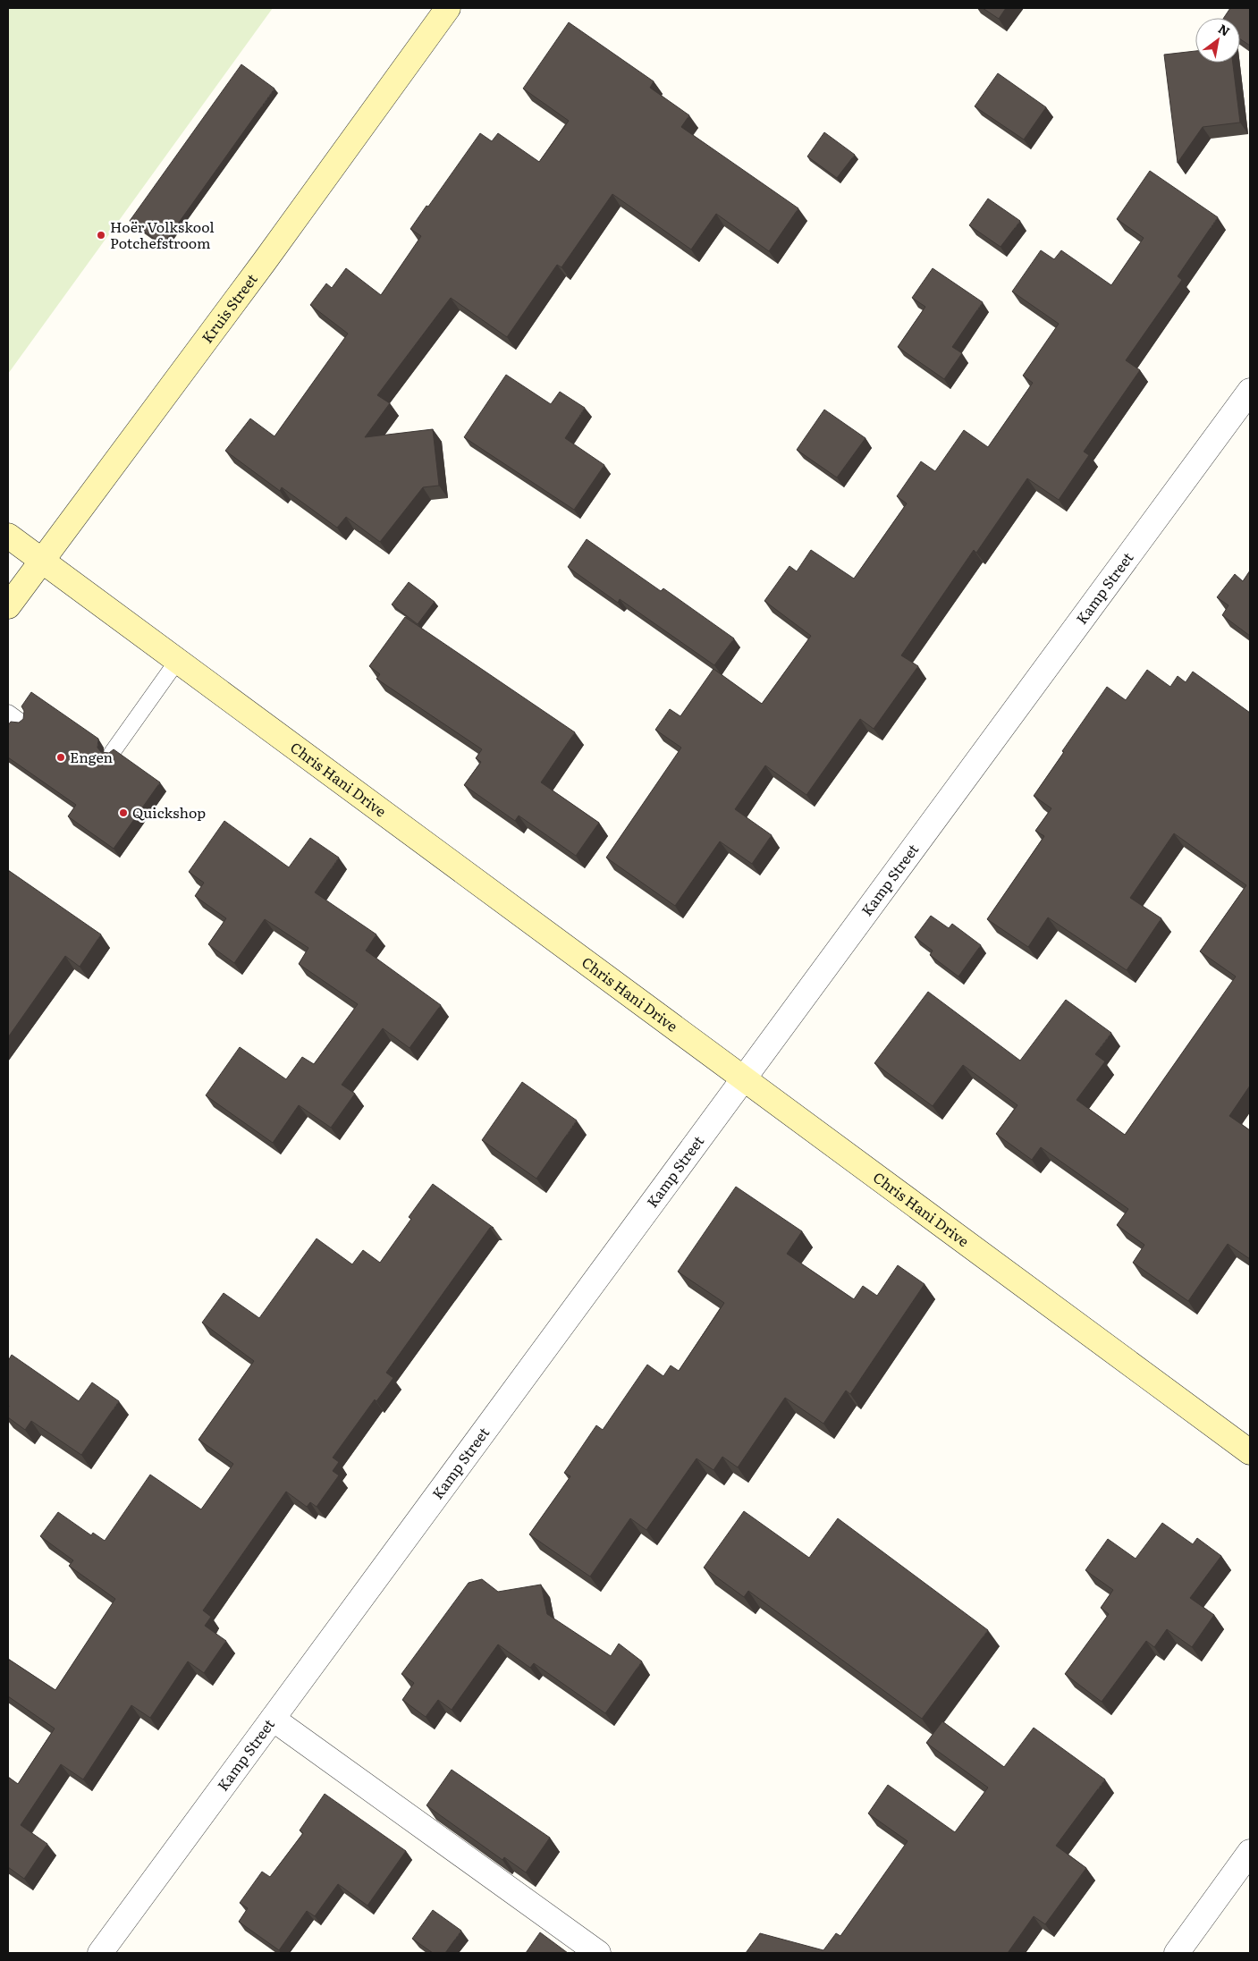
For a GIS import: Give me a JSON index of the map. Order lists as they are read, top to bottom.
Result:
{
  "streets": {
    "street": ["Kruis Street", "Kamp Street", "Chris Hani Drive"]
  },
  "crossings": [
    ["Kruis Street", "Chris Hani Drive"],
    ["Kamp Street", "Chris Hani Drive"]
  ],
  "places": ["Hoër Volkskool Potchefstroom", "Engen", "Quickshop"],
  "north": "top right"
}
